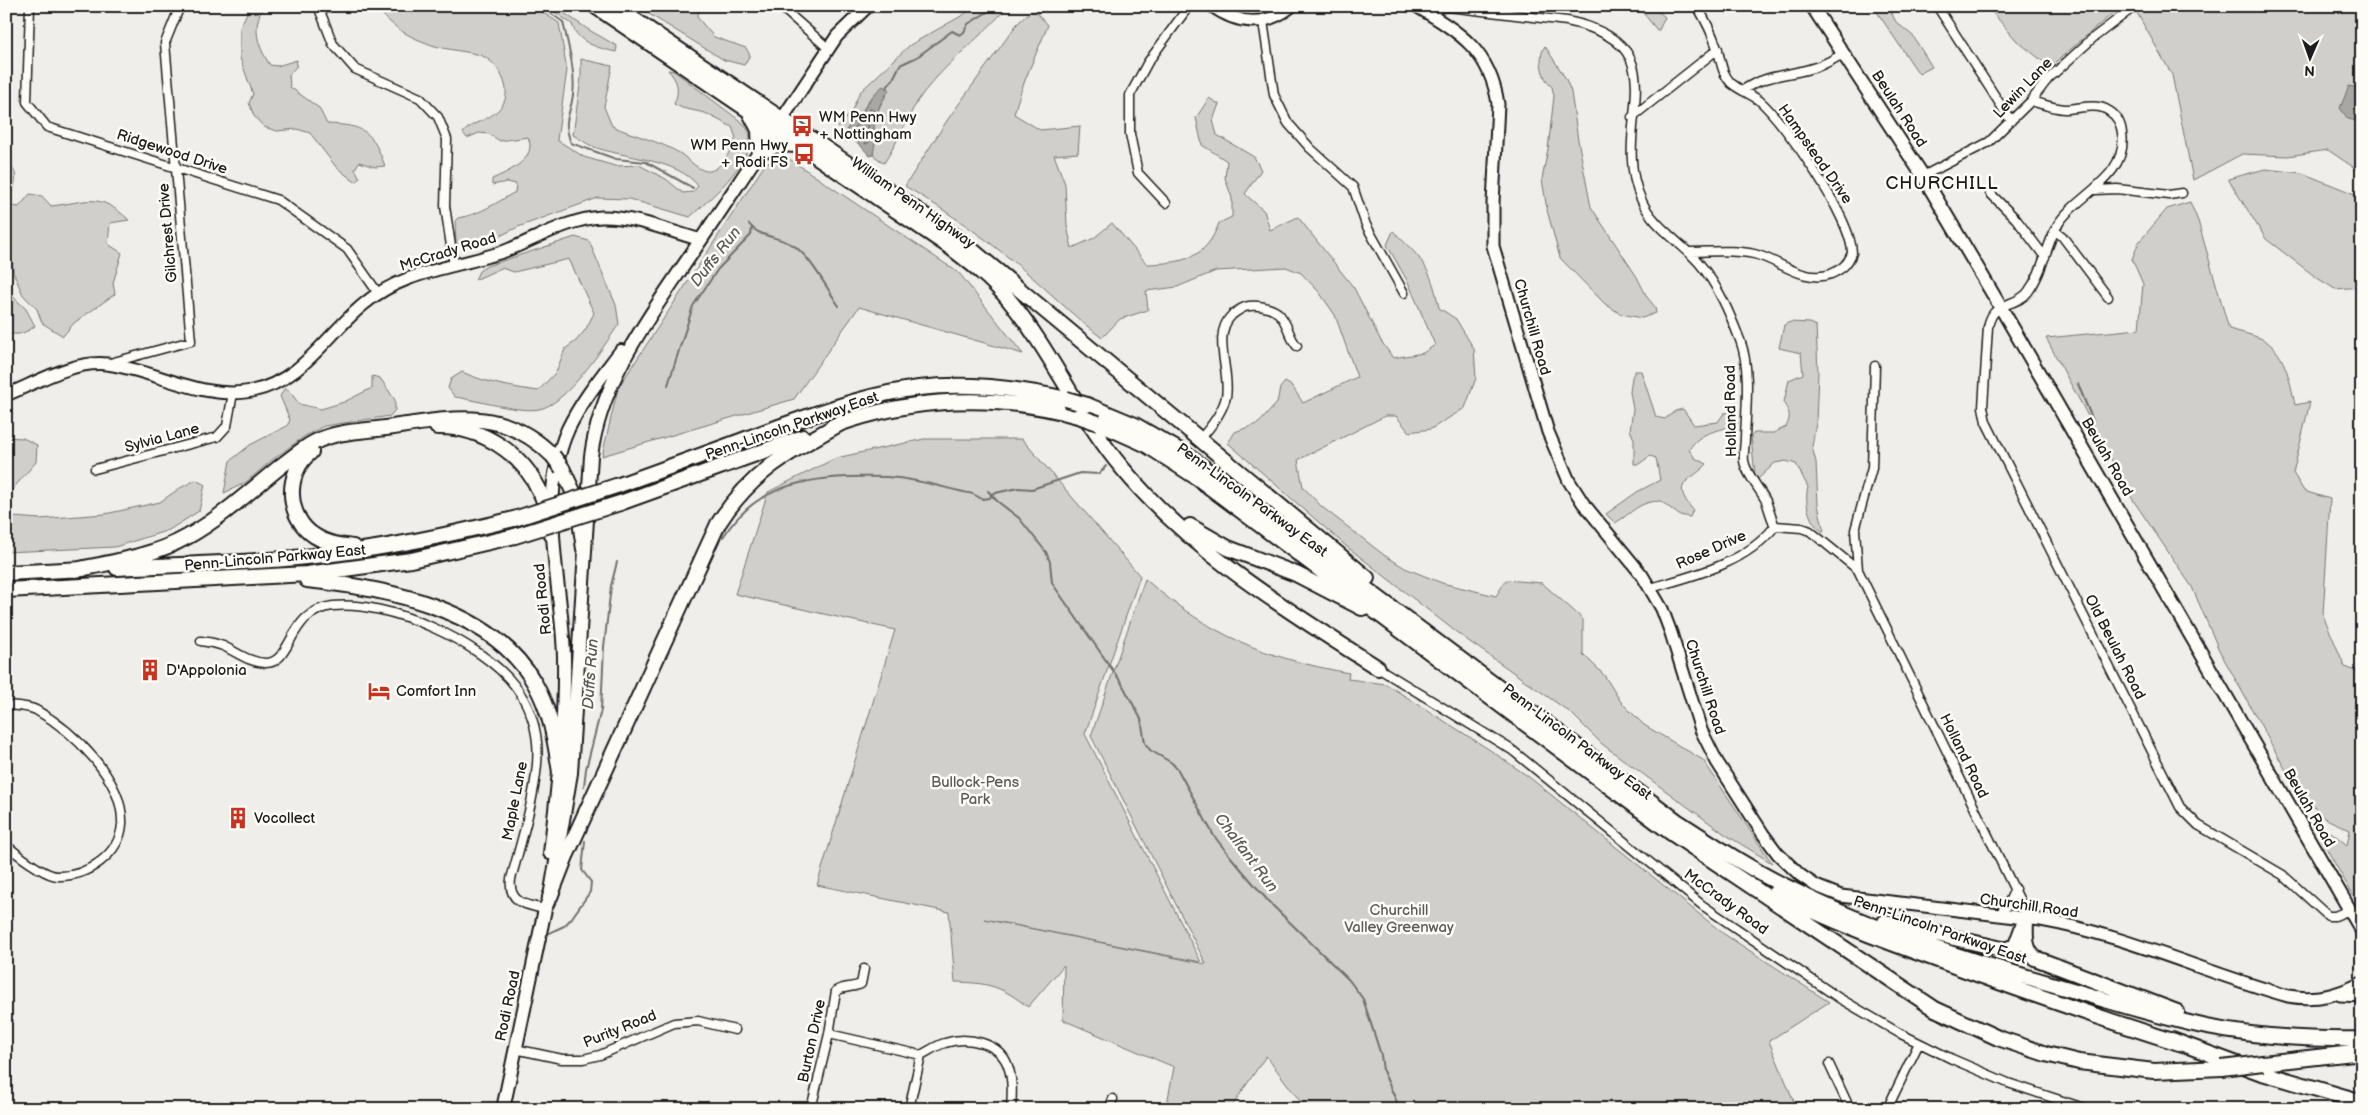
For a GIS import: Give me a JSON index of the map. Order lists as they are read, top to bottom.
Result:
{
  "streets": {
    "highway": ["William Penn Highway", "Penn-Lincoln Parkway East"],
    "main road": ["Beulah Road", "Rodi Road"],
    "street": [
      "Lewin Lane",
      "Ridgewood Drive",
      "Hampstead Drive",
      "Gilchrest Drive",
      "McCrady Road",
      "Churchill Road",
      "Holland Road",
      "Sylvia Lane",
      "Rose Drive",
      "Old Beulah Road",
      "Maple Lane",
      "Purity Road",
      "Burton Drive"
    ]
  },
  "crossings": [
    ["Lewin Lane", "Beulah Road"],
    ["Beulah Road", "Old Beulah Road"],
    ["Ridgewood Drive", "Gilchrest Drive"],
    ["Ridgewood Drive", "McCrady Road"],
    ["Hampstead Drive", "Holland Road"],
    ["William Penn Highway", "Penn-Lincoln Parkway East"],
    ["William Penn Highway", "Rodi Road"],
    ["Gilchrest Drive", "McCrady Road"],
    ["McCrady Road", "Sylvia Lane"],
    ["McCrady Road", "Rodi Road"],
    ["Churchill Road", "Holland Road"],
    ["Churchill Road", "Rose Drive"],
    ["Holland Road", "Rose Drive"],
    ["Rodi Road", "Maple Lane"],
    ["Rodi Road", "Purity Road"]
  ],
  "districts": ["CHURCHILL"],
  "water": ["Duffs Run", "Chalfant Run"],
  "parks": ["Bullock-Pens Park", "Churchill Valley Greenway"],
  "places": {
    "bus stop": ["WM Penn Hwy + Nottingham", "WM Penn Hwy + Rodi FS"],
    "building": ["D'Appolonia", "Vocollect"],
    "hotel": ["Comfort Inn"]
  },
  "north": "bottom"
}
